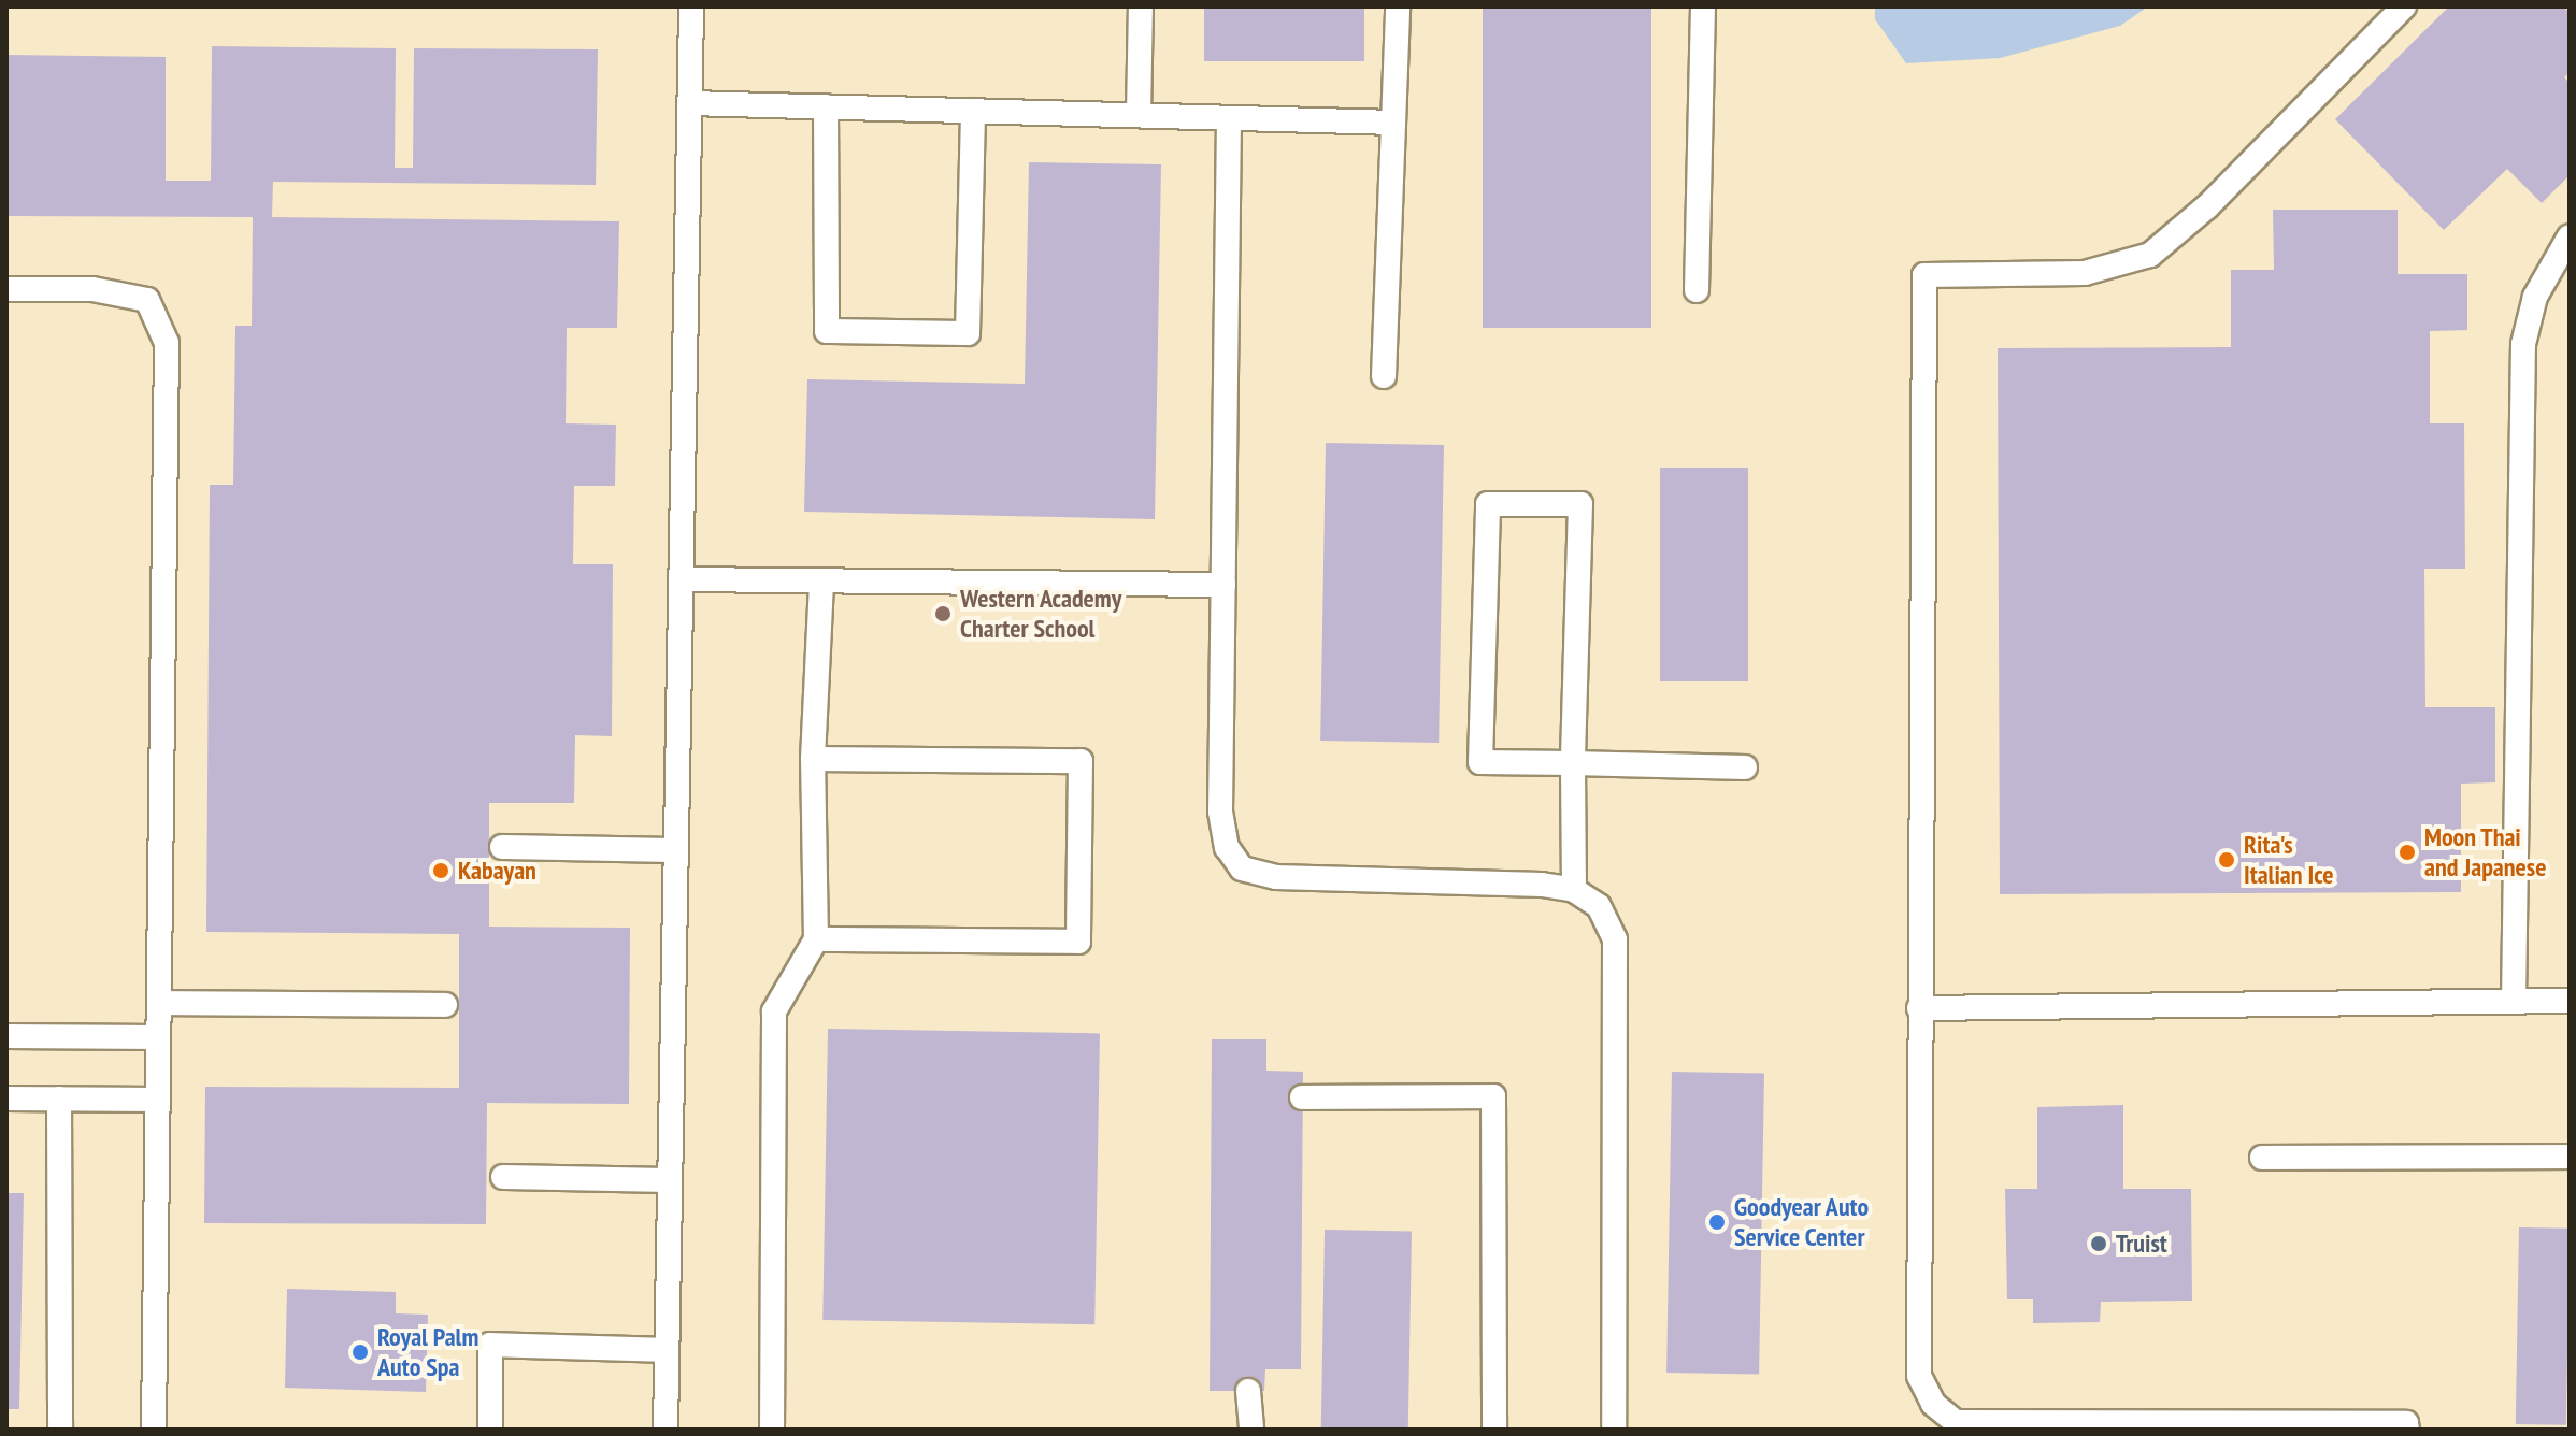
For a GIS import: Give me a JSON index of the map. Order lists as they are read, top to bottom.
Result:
{
  "places": [
    "Western Academy Charter School",
    "Moon Thai and Japanese",
    "Rita's Italian Ice",
    "Kabayan",
    "Goodyear Auto Service Center",
    "Truist",
    "Royal Palm Auto Spa"
  ]
}
